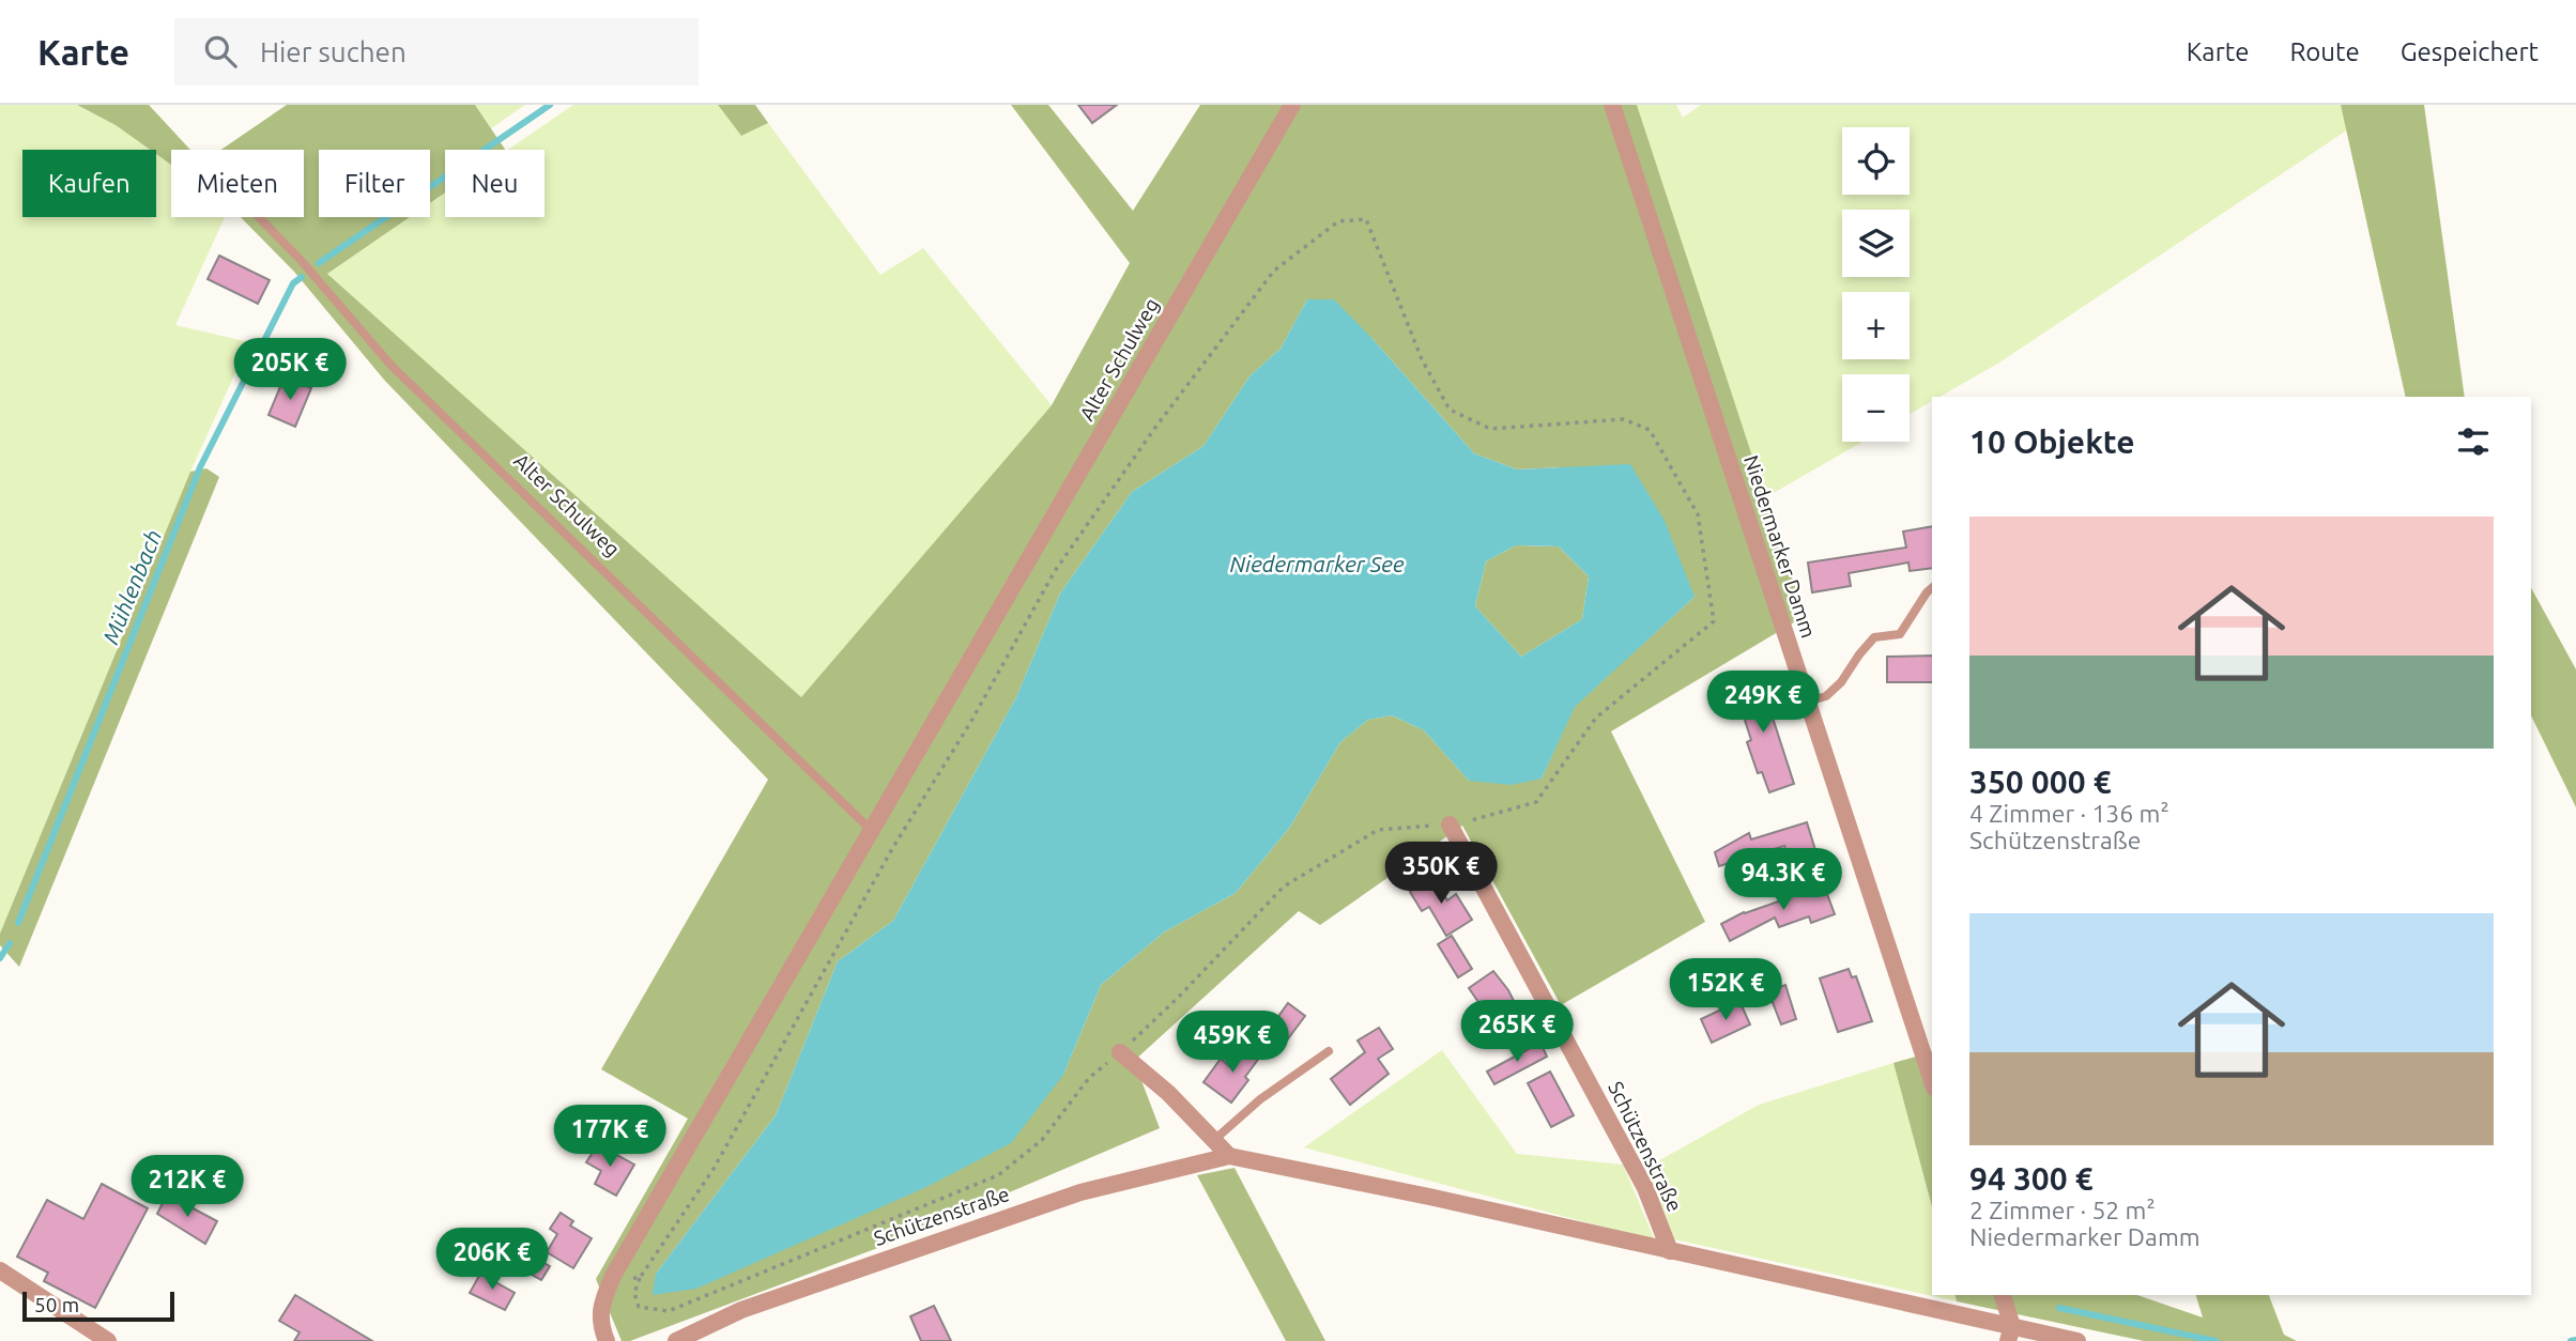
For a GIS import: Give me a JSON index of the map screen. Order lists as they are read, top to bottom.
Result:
{
  "streets": {
    "street": ["Alter Schulweg", "Niedermarker Damm", "Schützenstraße"]
  },
  "water": ["Niedermarker See", "Mühlenbach"],
  "scale_bar": "50 m",
  "page": {
    "header": "Karte",
    "search": "Hier suchen",
    "nav": ["Karte", "Route", "Gespeichert"],
    "map_buttons": ["+", "−"],
    "chip": [
      "Kaufen",
      "Mieten",
      "Filter",
      "Neu"
    ],
    "price": [
      "205K €",
      "249K €",
      "350K €",
      "94.3K €",
      "152K €",
      "265K €",
      "459K €",
      "177K €",
      "212K €",
      "206K €"
    ],
    "heading": "10 Objekte",
    "list": [
      {
        "name": "350 000 €",
        "note": "4 Zimmer · 136 m² · Schützenstraße"
      },
      {
        "name": "94 300 €",
        "note": "2 Zimmer · 52 m² · Niedermarker Damm"
      }
    ],
    "scale": "50 m"
  }
}
